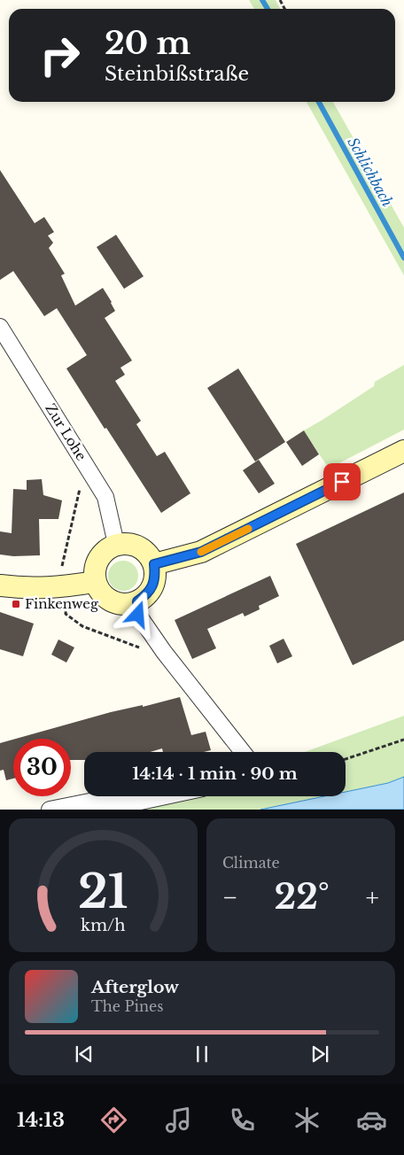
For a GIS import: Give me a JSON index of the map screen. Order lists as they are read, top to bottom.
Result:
{
  "streets": {
    "street": ["Zur Lohe"]
  },
  "water": ["Schlichbach"],
  "places": {
    "transit": ["Finkenweg"]
  },
  "page": {
    "turn": ["20 m", "Steinbißstraße"],
    "limit": "30",
    "trip": "14:14 · 1 min · 90 m",
    "tile": "Climate",
    "heat": ["−", "22°", "+"],
    "song": ["Afterglow", "The Pines"],
    "tabs": "14:13",
    "gauge": ["21", "km/h"]
  }
}
